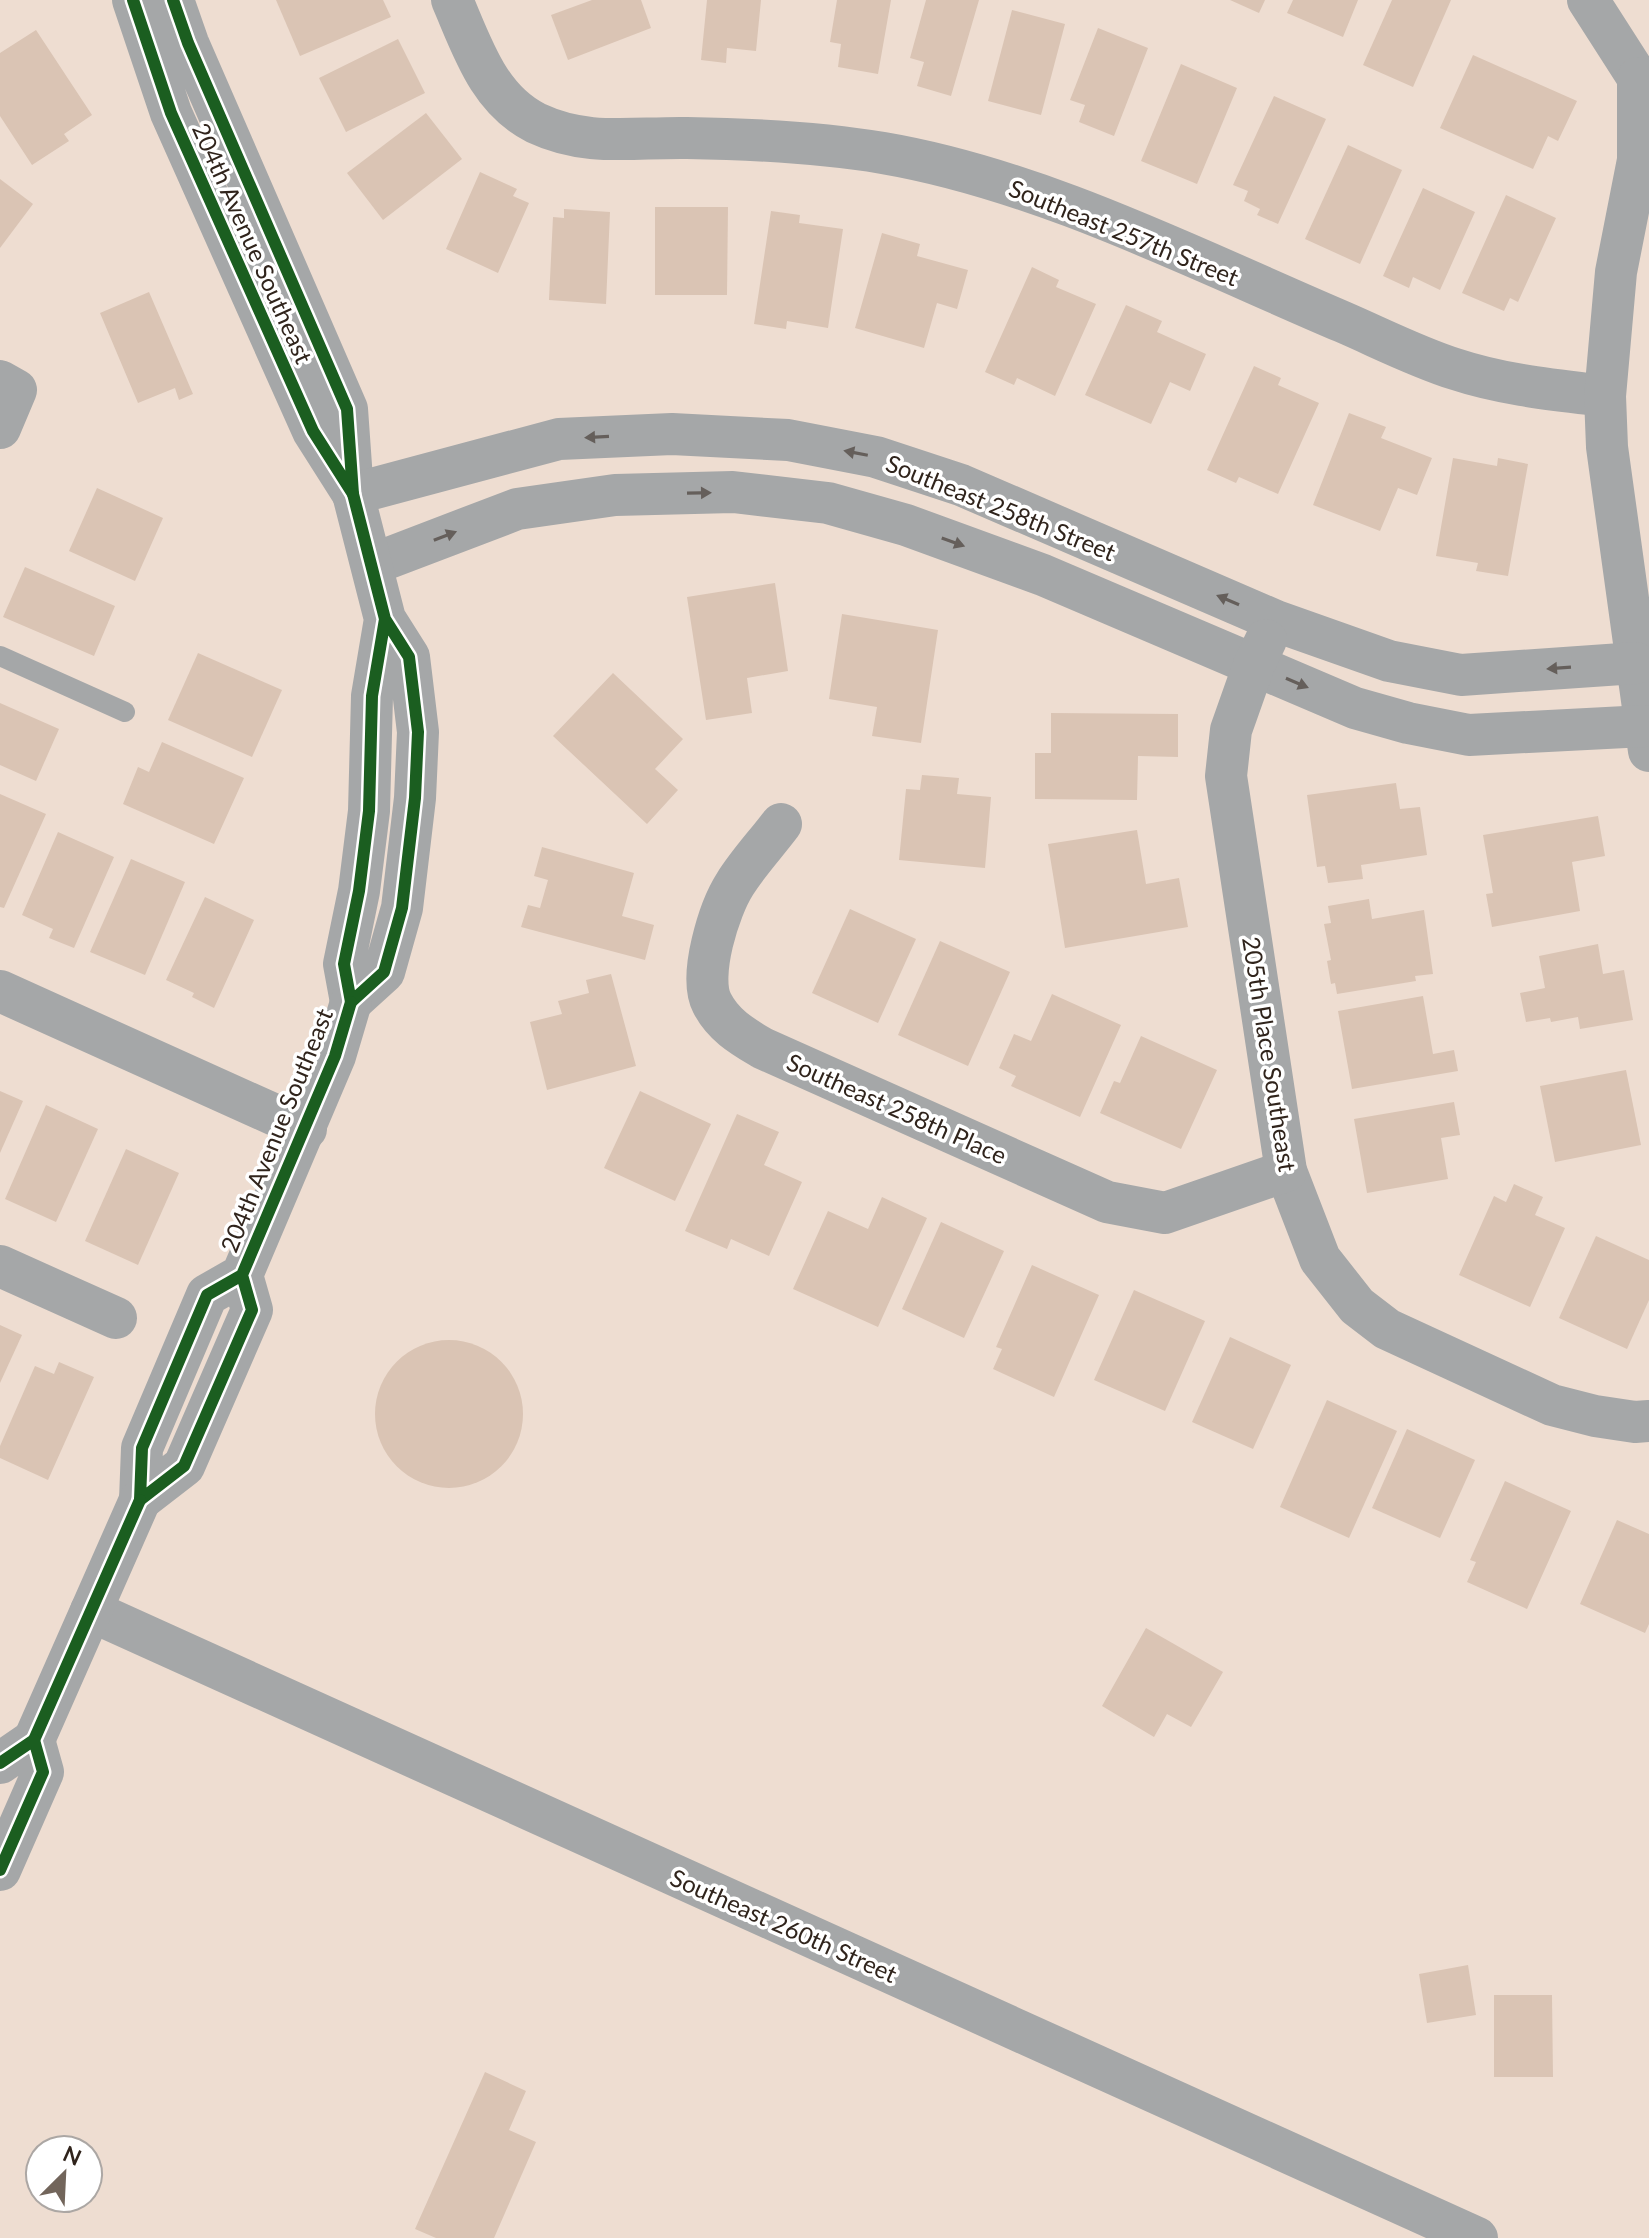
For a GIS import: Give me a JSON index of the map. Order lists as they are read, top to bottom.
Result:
{
  "streets": {
    "street": [
      "Southeast 257th Street",
      "204th Avenue Southeast",
      "Southeast 258th Street",
      "205th Place Southeast",
      "Southeast 258th Place",
      "Southeast 260th Street"
    ]
  },
  "crossings": [
    ["204th Avenue Southeast", "Southeast 258th Street"],
    ["204th Avenue Southeast", "Southeast 260th Street"],
    ["Southeast 258th Street", "205th Place Southeast"],
    ["205th Place Southeast", "Southeast 258th Place"]
  ],
  "north": "top right"
}
